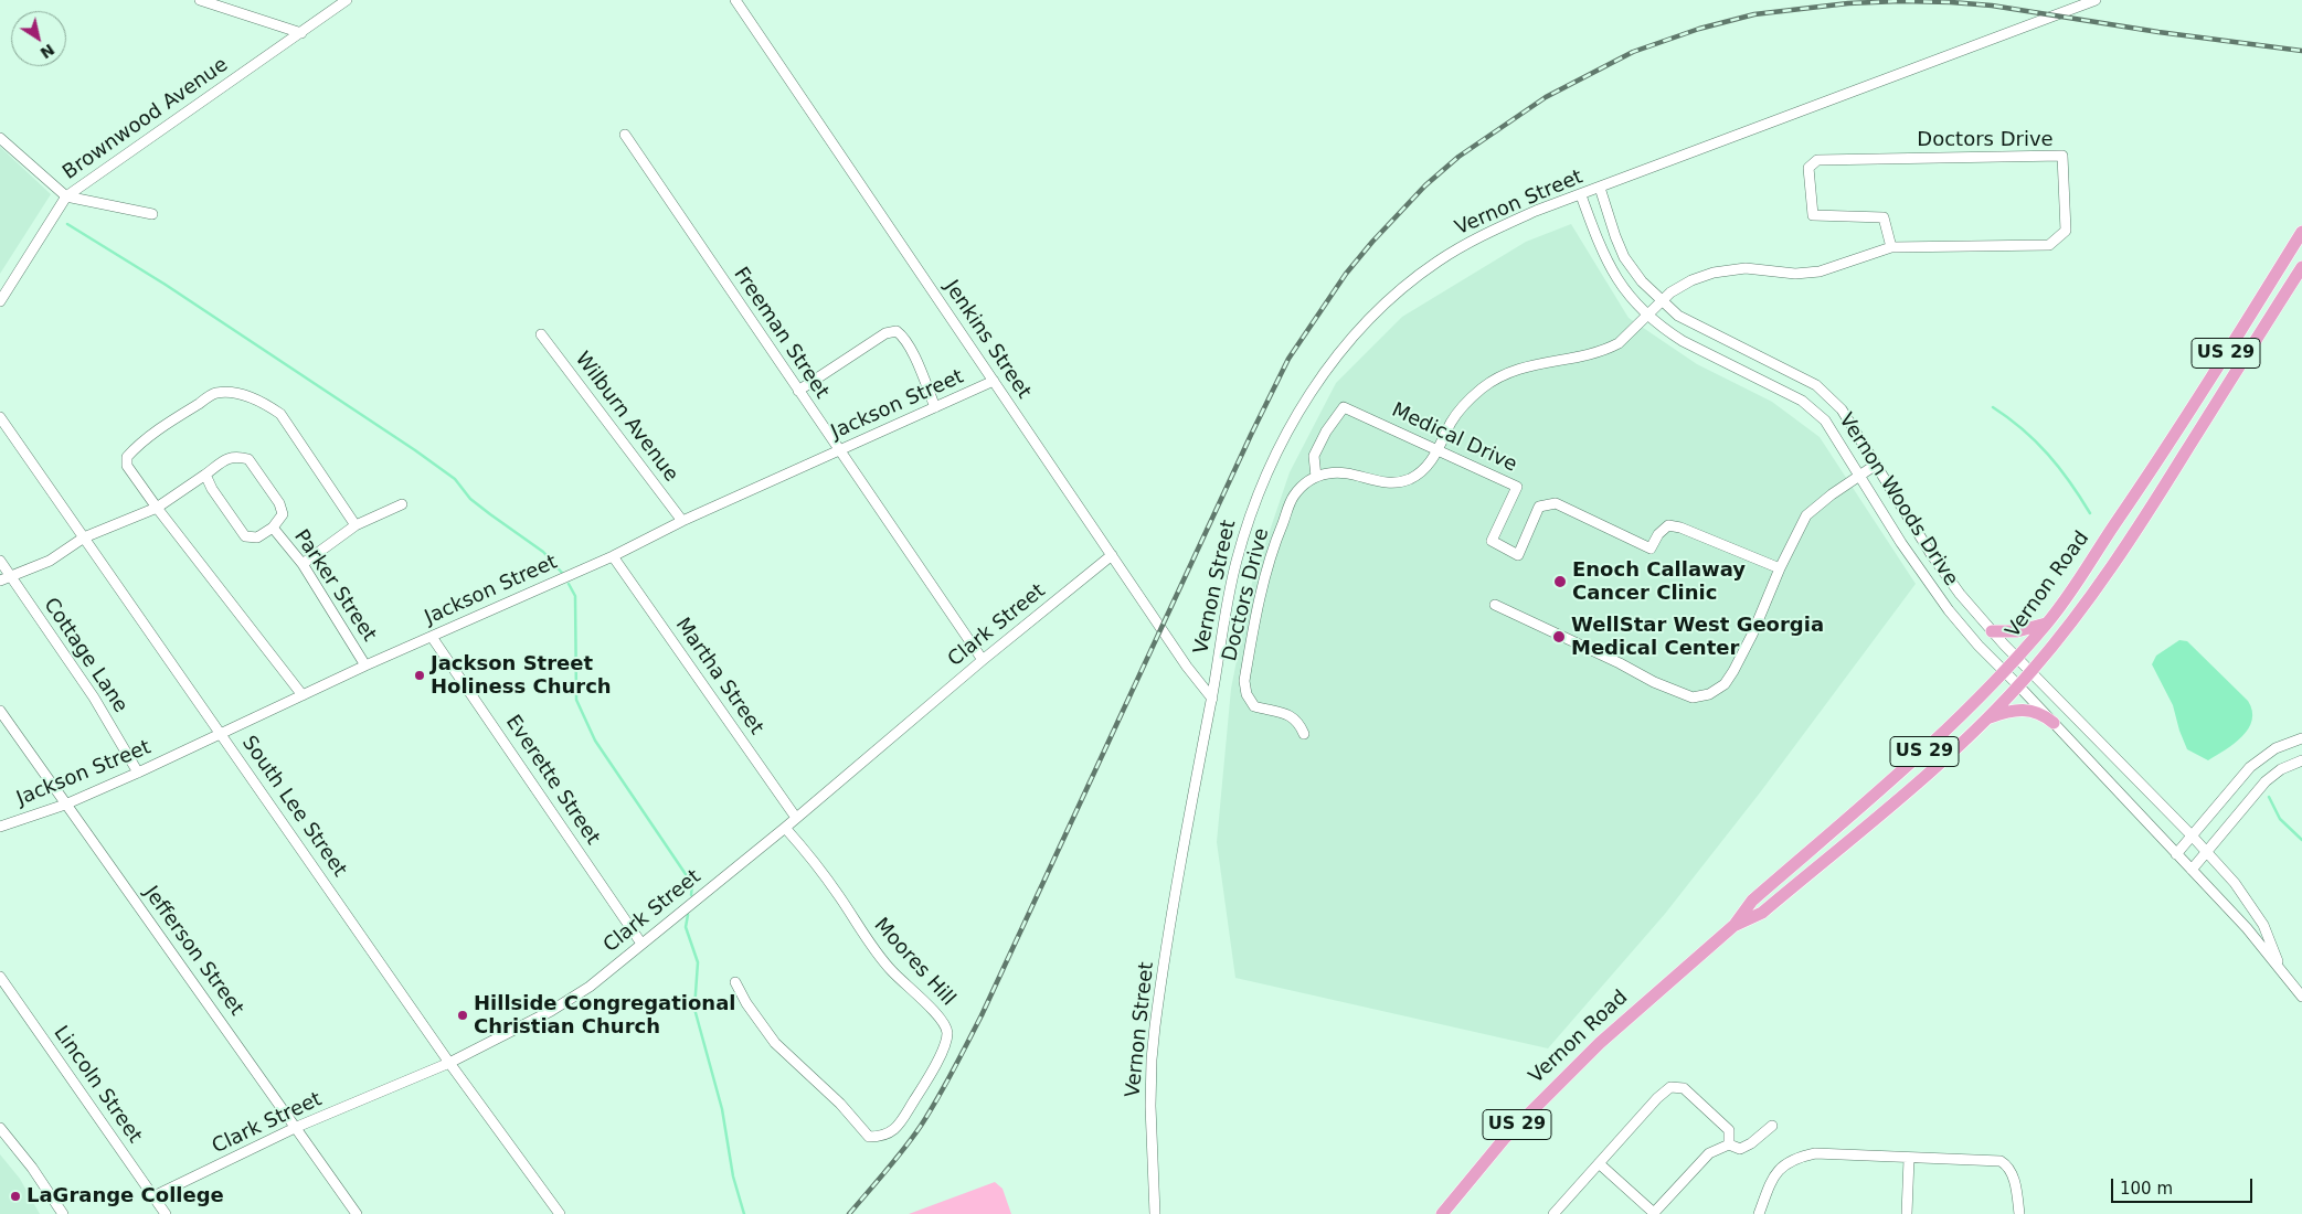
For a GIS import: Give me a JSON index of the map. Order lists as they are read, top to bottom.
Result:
{
  "streets": {
    "main road": ["US 29", "Vernon Road"],
    "street": [
      "Brownwood Avenue",
      "Doctors Drive",
      "Vernon Street",
      "Freeman Street",
      "Jenkins Street",
      "Jackson Street",
      "Wilburn Avenue",
      "Medical Drive",
      "Vernon Woods Drive",
      "Parker Street",
      "Clark Street",
      "Cottage Lane",
      "Martha Street",
      "Everette Street",
      "South Lee Street",
      "Jefferson Street",
      "Moores Hill",
      "Lincoln Street"
    ]
  },
  "crossings": [
    ["Doctors Drive", "Medical Drive"],
    ["Doctors Drive", "Vernon Woods Drive"],
    ["Vernon Street", "Jenkins Street"],
    ["Vernon Street", "Vernon Woods Drive"],
    ["Freeman Street", "Jackson Street"],
    ["Freeman Street", "Clark Street"],
    ["Jenkins Street", "Jackson Street"],
    ["Jenkins Street", "Clark Street"],
    ["Jackson Street", "Wilburn Avenue"],
    ["Jackson Street", "Parker Street"],
    ["Jackson Street", "Cottage Lane"],
    ["Jackson Street", "Martha Street"],
    ["Jackson Street", "Everette Street"],
    ["Jackson Street", "South Lee Street"],
    ["Jackson Street", "Jefferson Street"],
    ["Vernon Woods Drive", "Vernon Road"],
    ["Clark Street", "Martha Street"],
    ["Clark Street", "Everette Street"],
    ["Clark Street", "South Lee Street"],
    ["Clark Street", "Jefferson Street"],
    ["Clark Street", "Moores Hill"],
    ["Clark Street", "Lincoln Street"]
  ],
  "places": [
    "Enoch Callaway Cancer Clinic",
    "WellStar West Georgia Medical Center",
    "Jackson Street Holiness Church",
    "Hillside Congregational Christian Church",
    "LaGrange College"
  ],
  "scale_bar": "100 m",
  "north": "bottom right"
}
